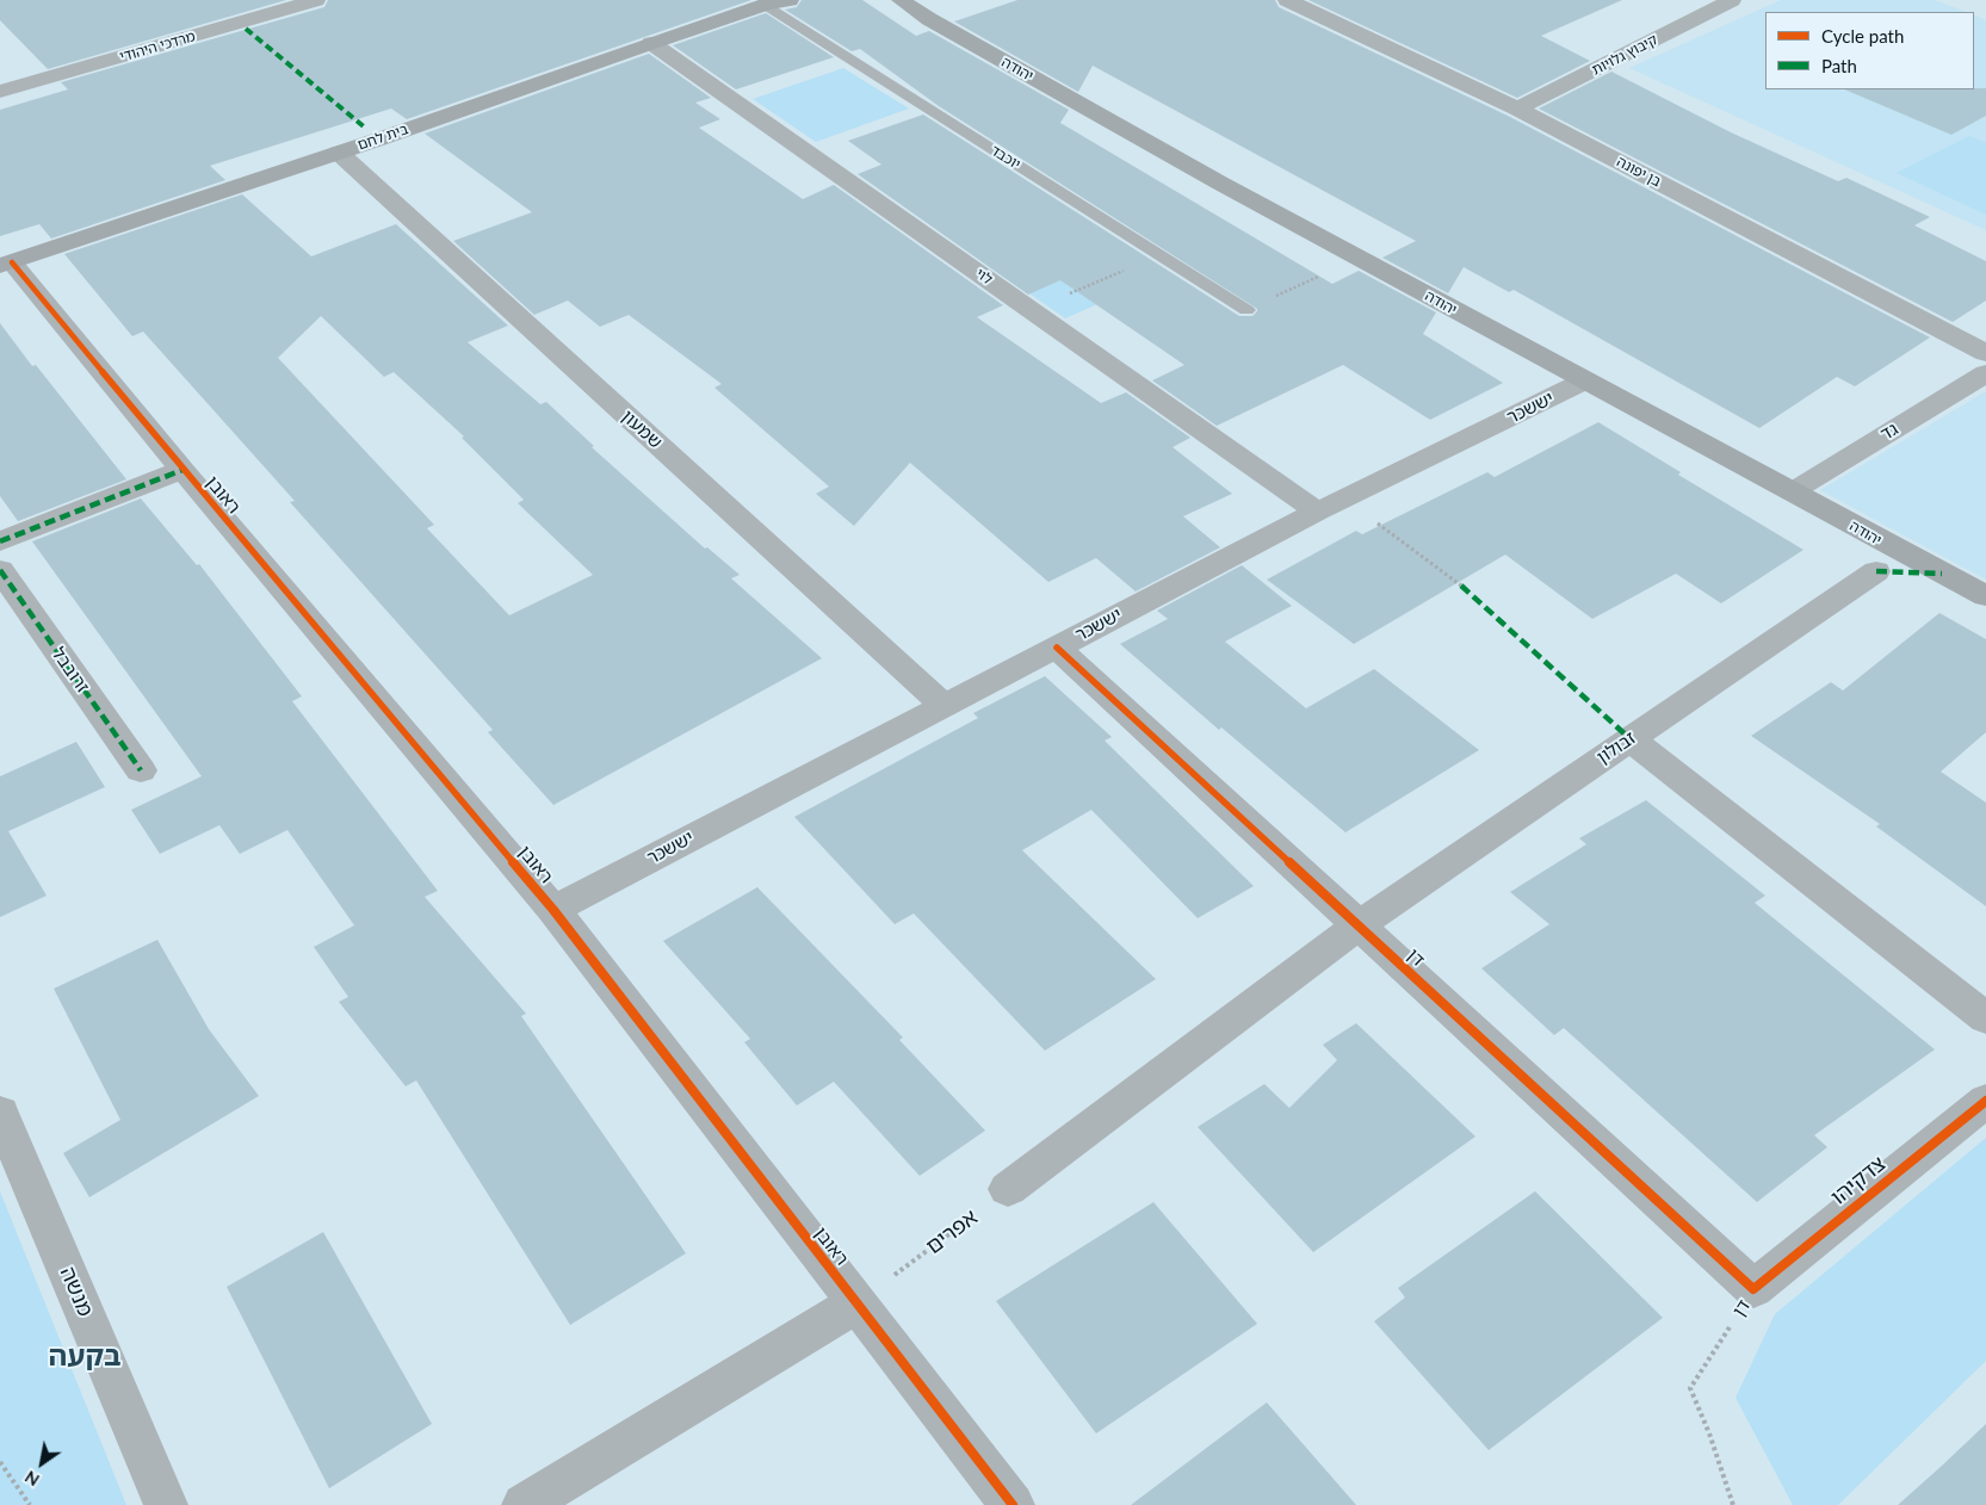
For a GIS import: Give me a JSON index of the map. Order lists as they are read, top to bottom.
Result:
{
  "streets": {
    "street": [
      "מרדכי היהודי",
      "קיבוץ גלויות",
      "יהודה",
      "בית לחם",
      "בן יפונה",
      "לוי",
      "יששכר",
      "שמעון",
      "גד",
      "ראובן",
      "זרובבל",
      "זבולון",
      "דן",
      "צדקיהו",
      "מנשה"
    ],
    "lane": ["יוכבד"],
    "path": ["אפרים"]
  },
  "crossings": [
    ["קיבוץ גלויות", "בן יפונה"],
    ["יהודה", "יששכר"],
    ["יהודה", "גד"],
    ["בית לחם", "יוכבד"],
    ["בית לחם", "לוי"],
    ["בית לחם", "שמעון"],
    ["בית לחם", "ראובן"],
    ["לוי", "יששכר"],
    ["יששכר", "שמעון"],
    ["יששכר", "ראובן"],
    ["יששכר", "דן"],
    ["ראובן", "אפרים"],
    ["זבולון", "דן"],
    ["דן", "צדקיהו"]
  ],
  "districts": ["בקעה"],
  "legend": ["Cycle path", "Path"],
  "north": "bottom left"
}
